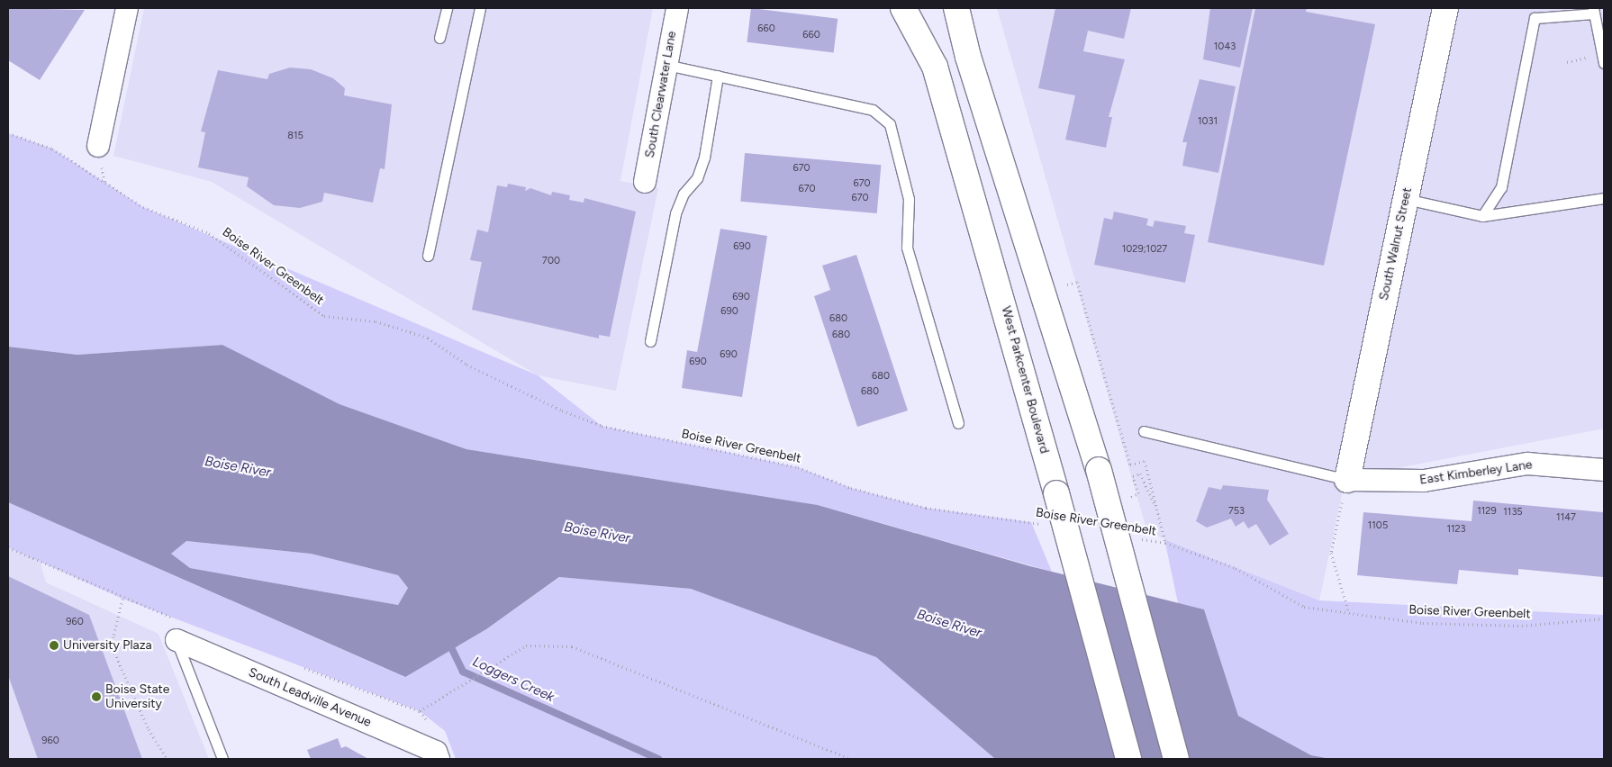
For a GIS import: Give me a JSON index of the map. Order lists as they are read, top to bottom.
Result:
{
  "streets": {
    "main road": ["South Walnut Street", "West Parkcenter Boulevard"],
    "street": ["South Clearwater Lane", "East Kimberley Lane", "South Leadville Avenue"],
    "path": ["Boise River Greenbelt"]
  },
  "crossings": [
    ["South Walnut Street", "East Kimberley Lane"]
  ],
  "water": ["Boise River", "Loggers Creek"],
  "places": ["University Plaza", "Boise State University"],
  "house_numbers": [
    "660",
    "660",
    "1043",
    "1031",
    "815",
    "670",
    "670",
    "670",
    "670",
    "690",
    "1029;1027",
    "700",
    "690",
    "690",
    "680",
    "680",
    "690",
    "690",
    "680",
    "680",
    "753",
    "1129",
    "1135",
    "1147",
    "1105",
    "1123",
    "960",
    "960"
  ]
}
